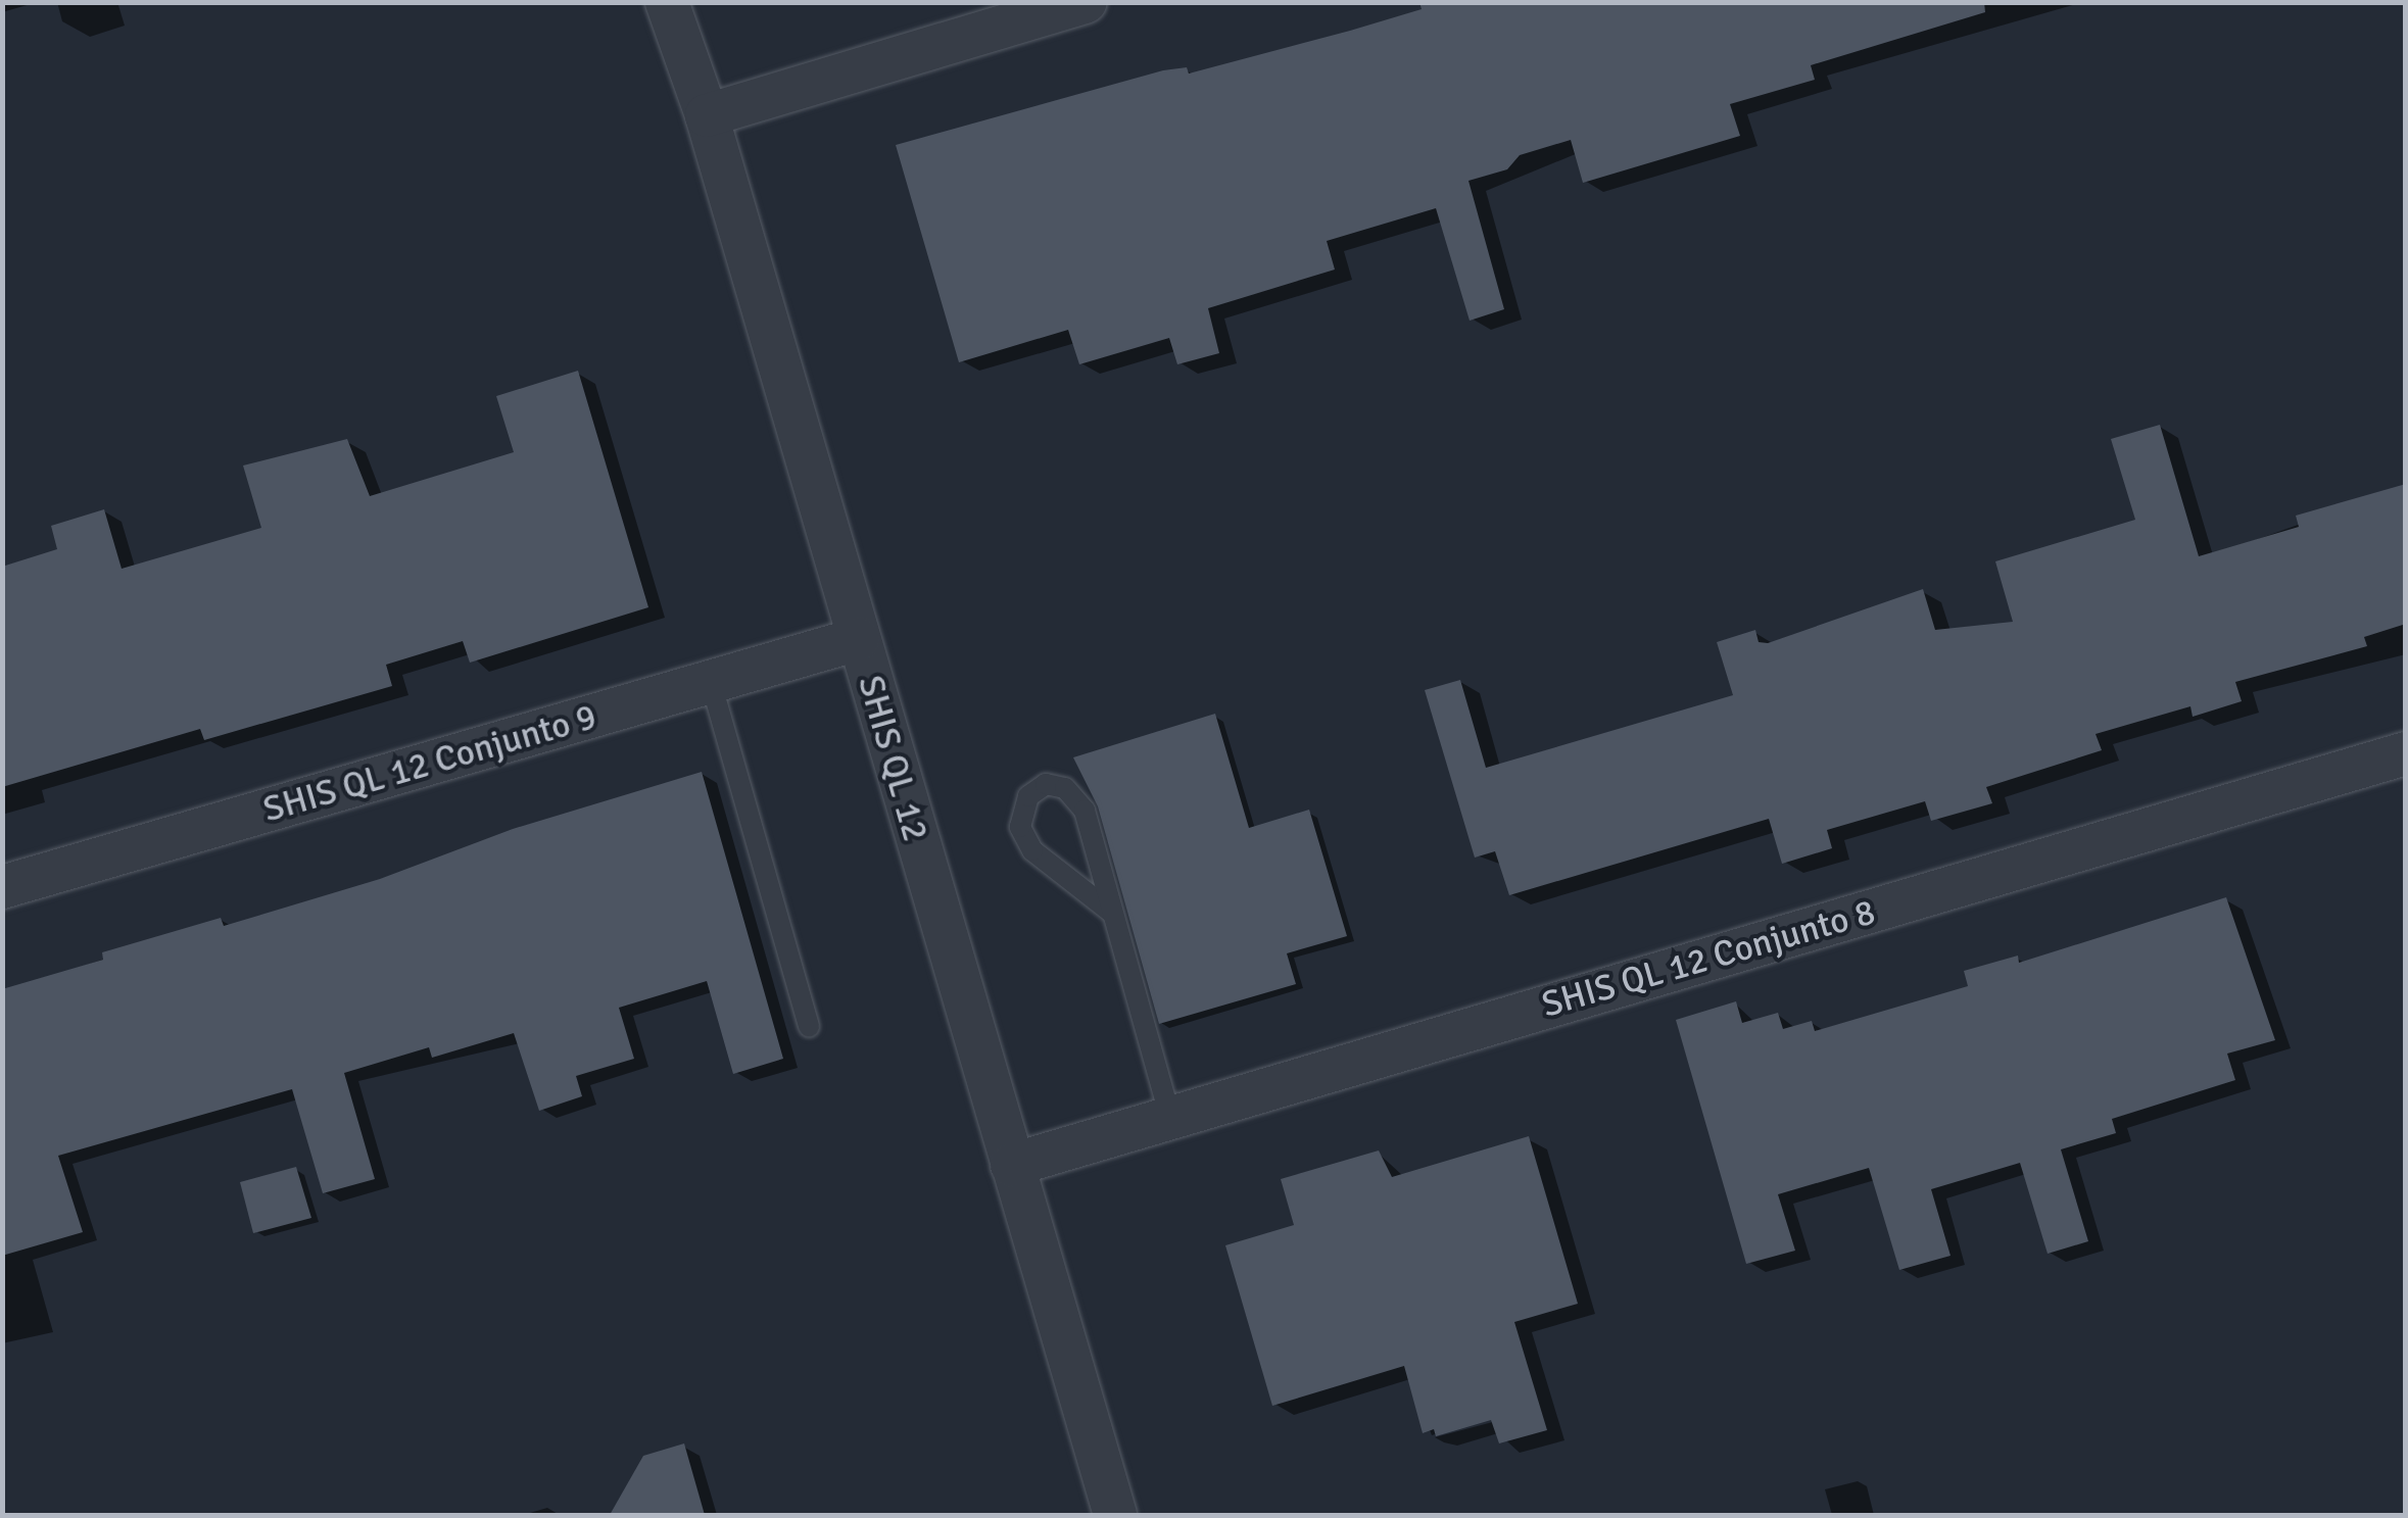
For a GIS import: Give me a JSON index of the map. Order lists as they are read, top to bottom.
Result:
{
  "streets": {
    "street": ["SHIS QL 12", "SHIS QL 12 Conjunto 9", "SHIS QL 12 Conjunto 8"]
  },
  "crossings": [
    ["SHIS QL 12", "SHIS QL 12 Conjunto 9"],
    ["SHIS QL 12", "SHIS QL 12 Conjunto 8"]
  ]
}
